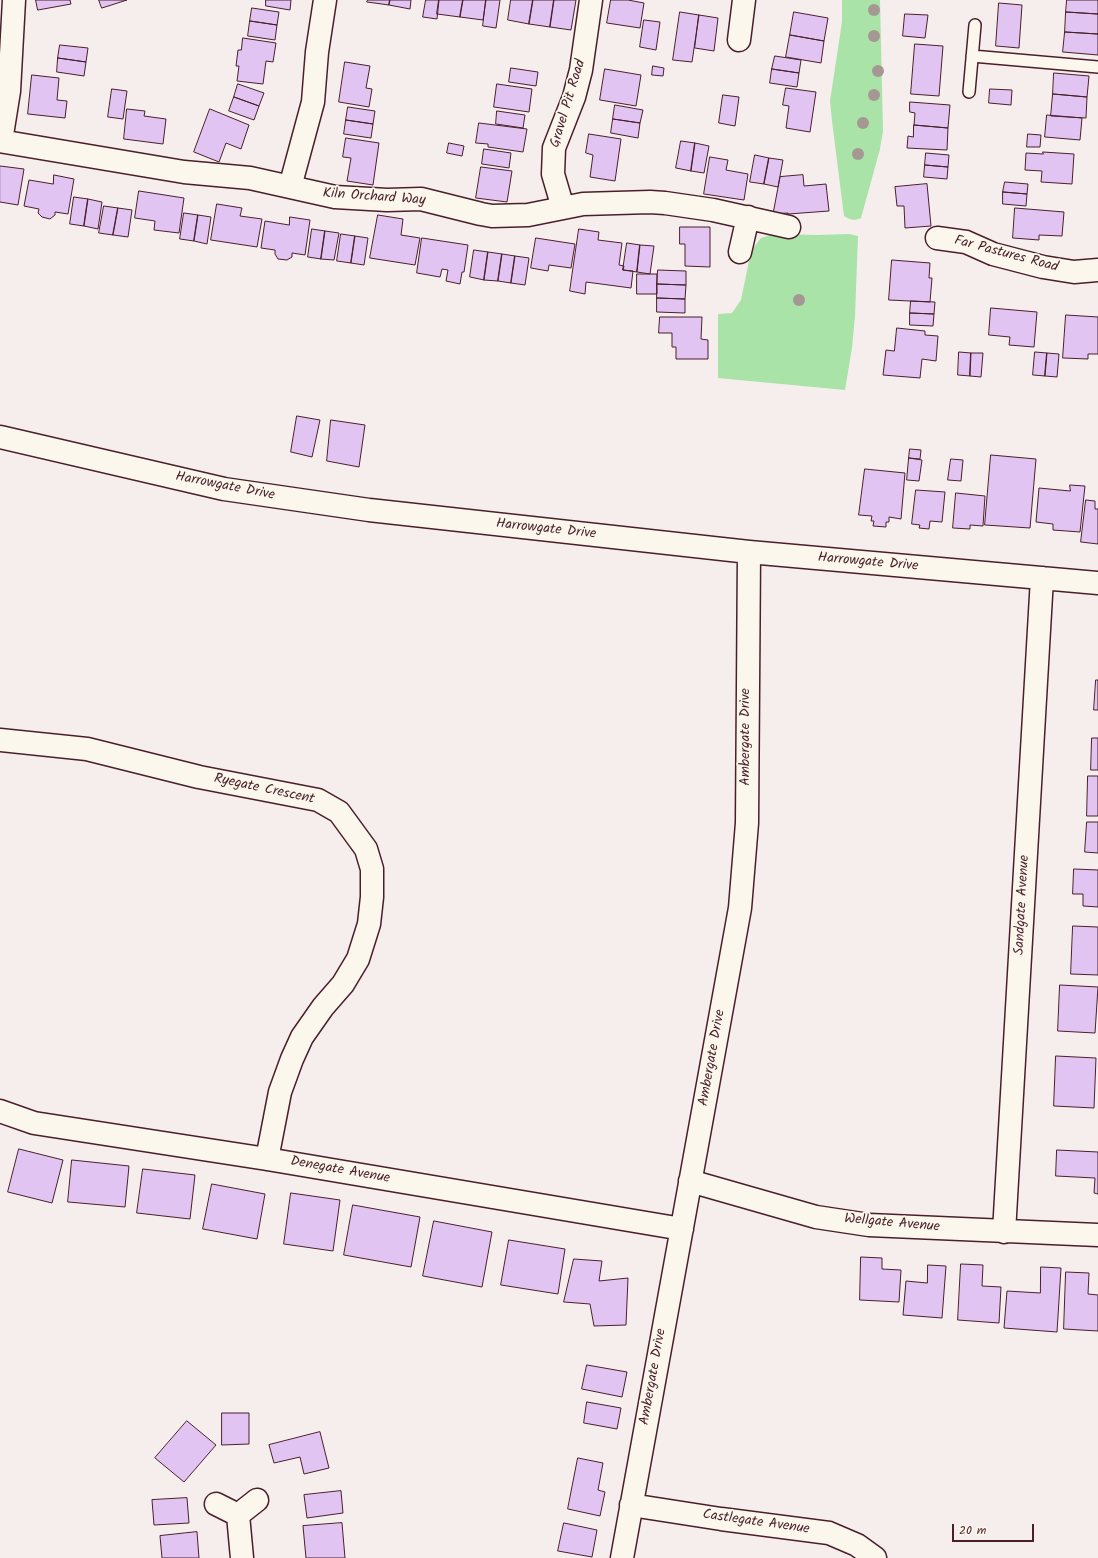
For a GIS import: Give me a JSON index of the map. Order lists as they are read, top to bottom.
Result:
{
  "streets": {
    "street": [
      "Gravel Pit Road",
      "Kiln Orchard Way",
      "Far Pastures Road",
      "Harrowgate Drive",
      "Ambergate Drive",
      "Ryegate Crescent",
      "Sandgate Avenue",
      "Denegate Avenue",
      "Wellgate Avenue",
      "Castlegate Avenue"
    ]
  },
  "crossings": [
    ["Gravel Pit Road", "Kiln Orchard Way"],
    ["Harrowgate Drive", "Ambergate Drive"],
    ["Harrowgate Drive", "Sandgate Avenue"],
    ["Ambergate Drive", "Denegate Avenue"],
    ["Ambergate Drive", "Wellgate Avenue"],
    ["Ambergate Drive", "Castlegate Avenue"],
    ["Ryegate Crescent", "Denegate Avenue"],
    ["Sandgate Avenue", "Wellgate Avenue"]
  ],
  "scale_bar": "20 m"
}
